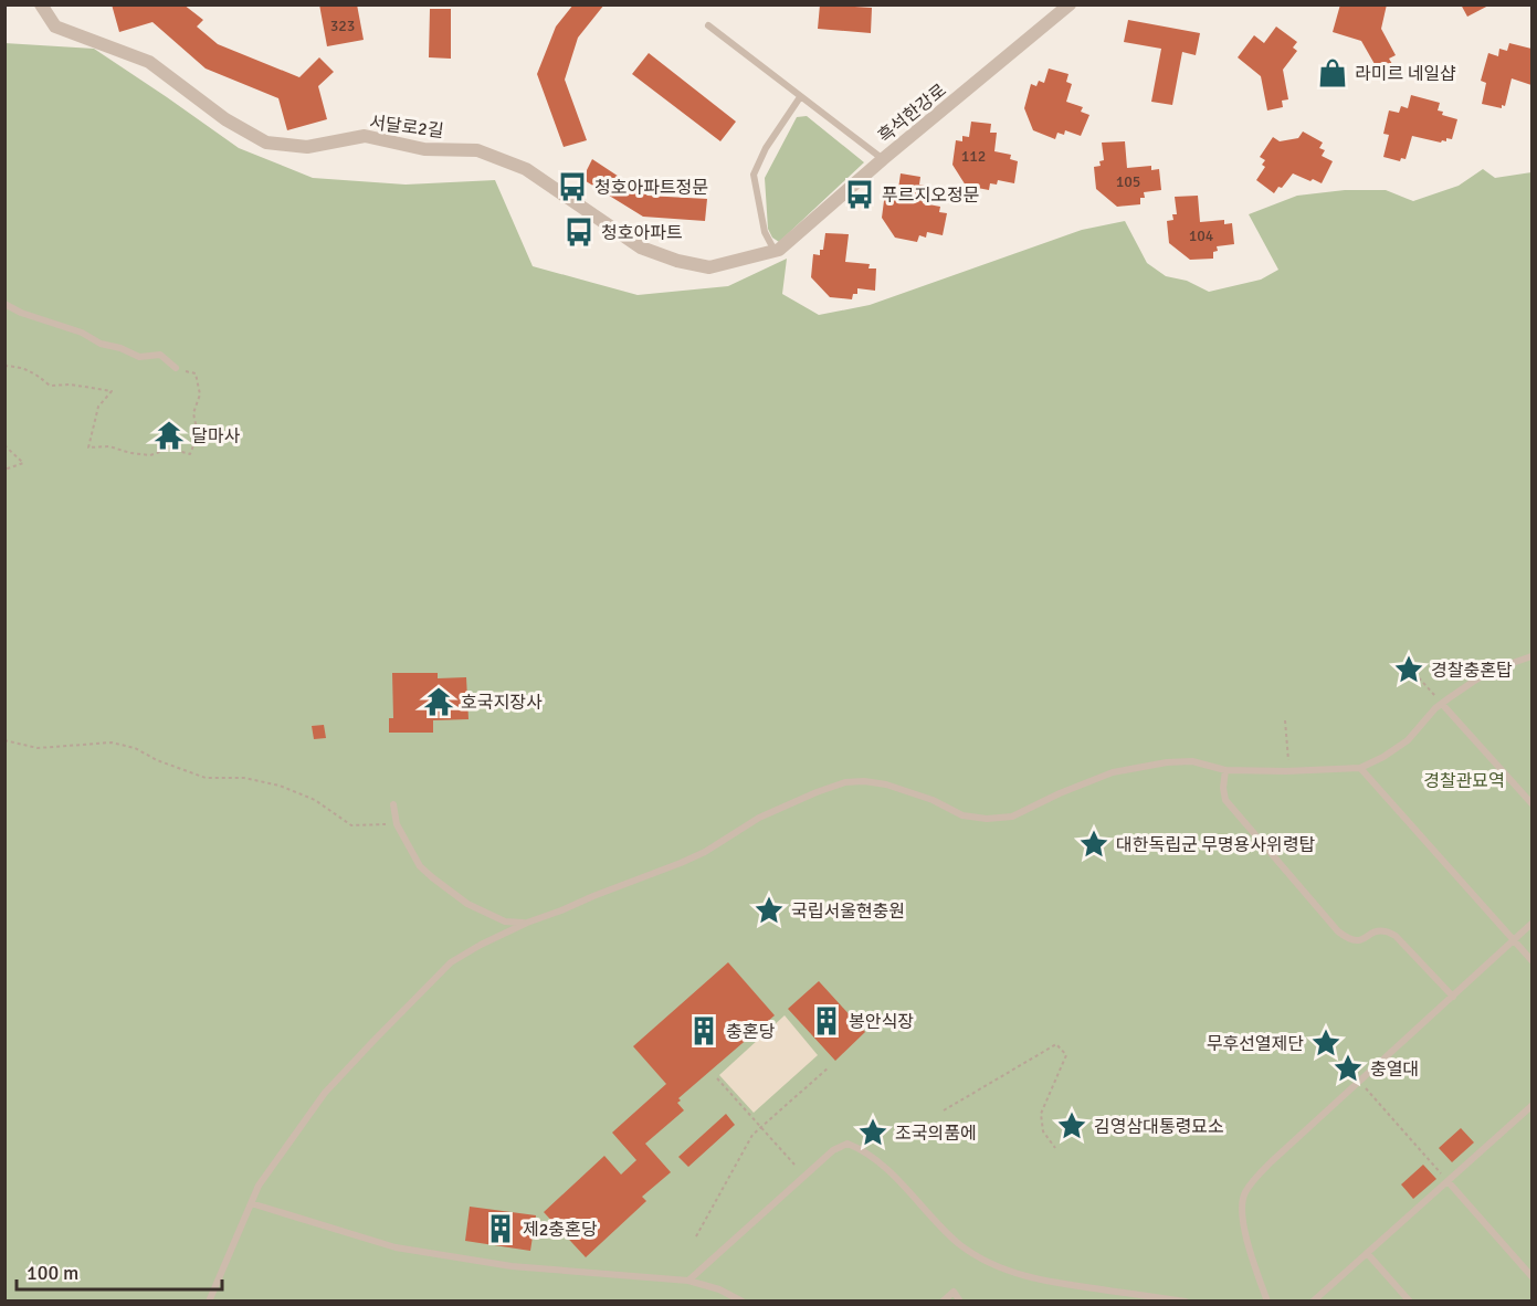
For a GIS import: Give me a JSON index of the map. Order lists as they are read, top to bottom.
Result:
{
  "streets": {
    "street": ["흑석한강로", "서달로2길"]
  },
  "crossings": [
    ["흑석한강로", "서달로2길"]
  ],
  "parks": ["경찰관묘역"],
  "places": {
    "shop": ["라미르 네일샵"],
    "bus stop": ["청호아파트정문", "푸르지오정문", "청호아파트"],
    "temple": ["달마사", "호국지장사"],
    "place": [
      "경찰충혼탑",
      "대한독립군 무명용사위령탑",
      "국립서울현충원",
      "무후선열제단",
      "충열대",
      "김영삼대통령묘소",
      "조국의품에"
    ],
    "building": ["봉안식장", "충혼당", "제2충혼당"]
  },
  "house_numbers": [
    "323",
    "112",
    "105",
    "104"
  ],
  "scale_bar": "100 m"
}
